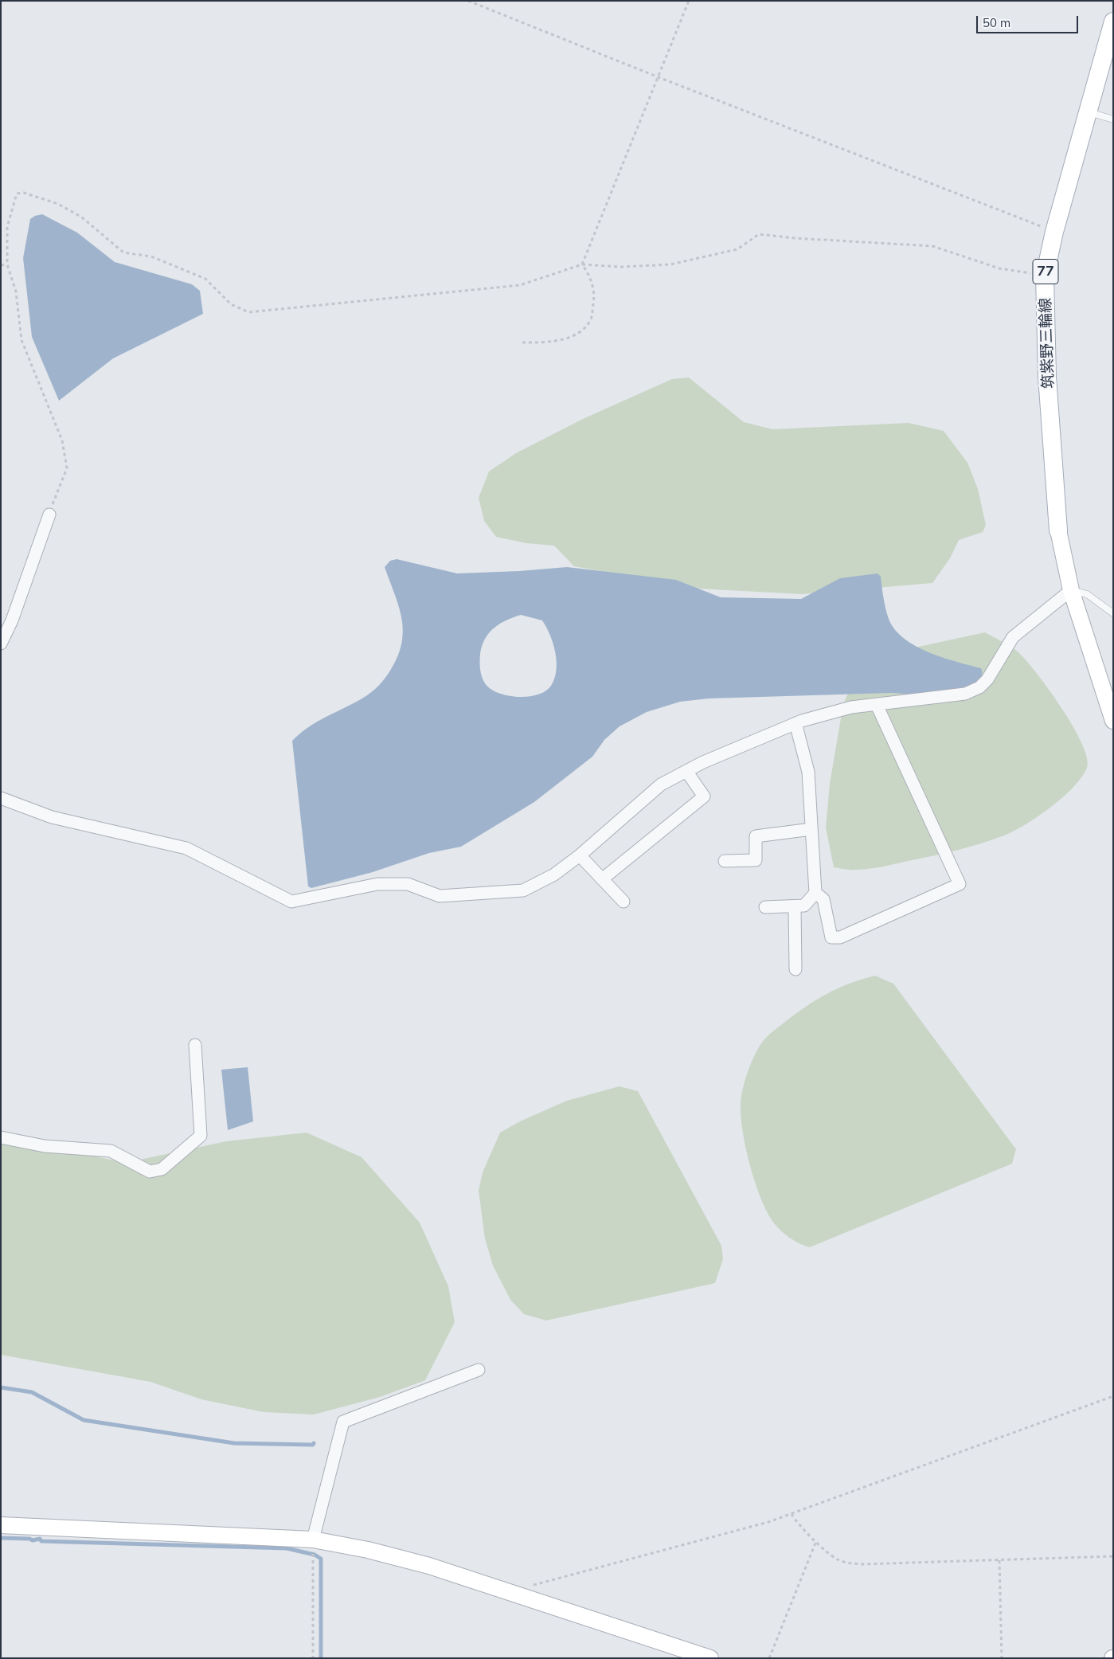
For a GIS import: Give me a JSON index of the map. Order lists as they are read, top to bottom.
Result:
{
  "streets": {
    "main road": ["77", "筑紫野三輪線"]
  },
  "scale_bar": "50 m"
}
